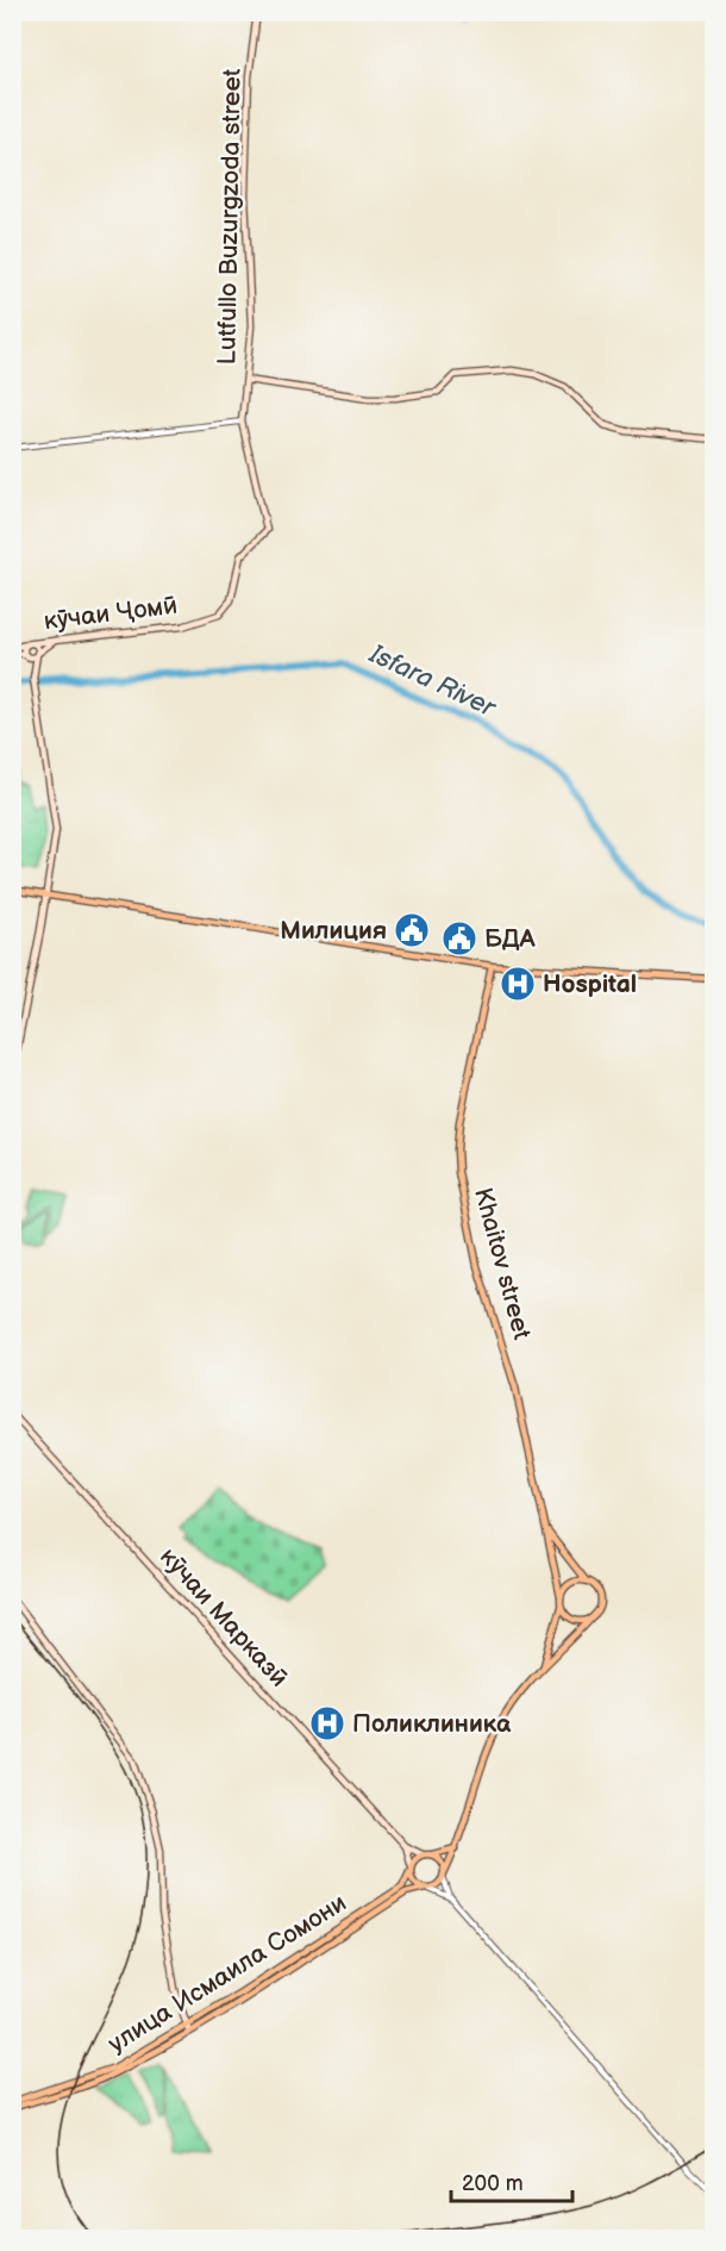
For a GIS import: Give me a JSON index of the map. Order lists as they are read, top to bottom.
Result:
{
  "streets": {
    "main road": [
      "Lutfullo Buzurgzoda street",
      "кӯчаи Ҷомӣ",
      "Khaitov street",
      "кӯчаи Марказӣ",
      "улица Исмаила Сомони"
    ]
  },
  "crossings": [
    ["Lutfullo Buzurgzoda street", "кӯчаи Ҷомӣ"]
  ],
  "water": ["Isfara River"],
  "places": {
    "public building": ["Милиция", "БДА"],
    "hospital": ["Hospital", "Поликлиника"]
  },
  "scale_bar": "200 m"
}
